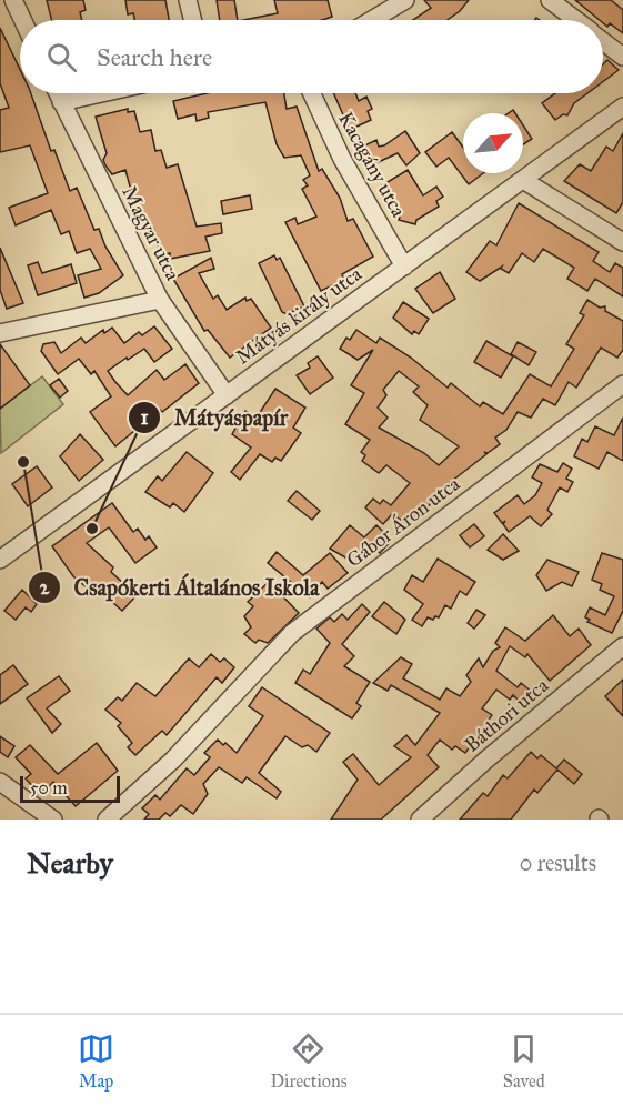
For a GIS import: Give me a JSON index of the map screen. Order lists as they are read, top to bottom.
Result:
{
  "streets": {
    "street": [
      "Kacagány utca",
      "Magyar utca",
      "Mátyás király utca",
      "Gábor Áron utca",
      "Báthori utca"
    ]
  },
  "crossings": [
    ["Kacagány utca", "Mátyás király utca"],
    ["Magyar utca", "Mátyás király utca"]
  ],
  "places": ["Csapókerti Általános Iskola", "Mátyáspapír"],
  "scale_bar": "50 m",
  "north": "top right",
  "page": {
    "search": "Search here",
    "scale": "50 m",
    "heading": ["Nearby", "0 results"],
    "nav": ["Map", "Directions", "Saved"]
  }
}
